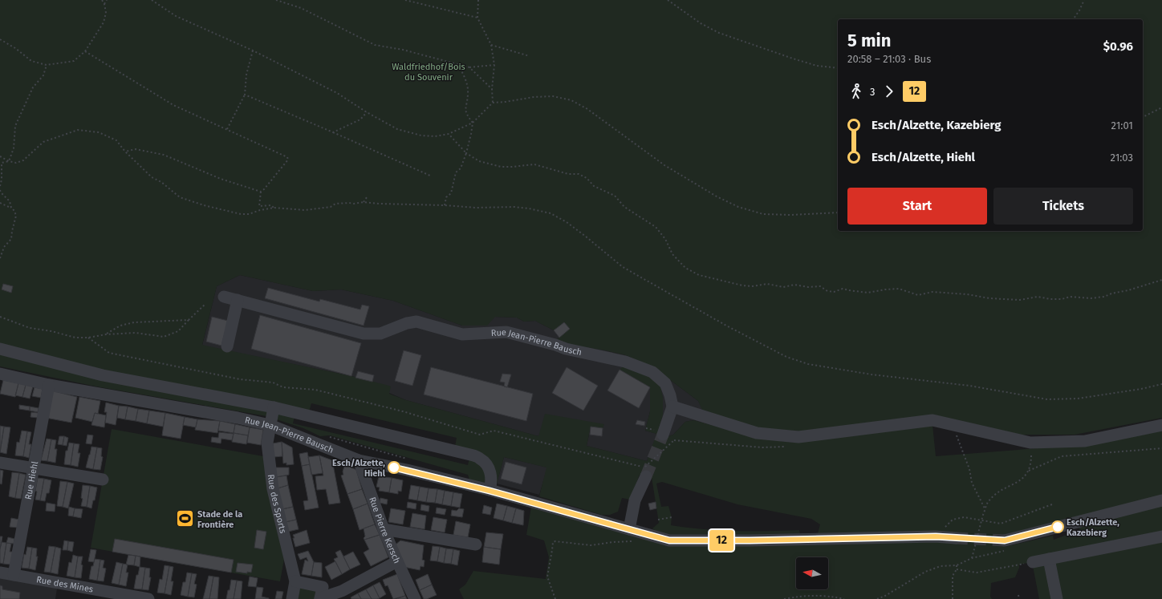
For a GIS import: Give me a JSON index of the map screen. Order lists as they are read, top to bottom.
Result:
{
  "streets": {
    "street": [
      "Rue Jean-Pierre Bausch",
      "Rue Hiehl",
      "Rue des Sports",
      "Rue Pierre Kersch",
      "Rue des Mines"
    ]
  },
  "crossings": [
    ["Rue Jean-Pierre Bausch", "Rue Hiehl"],
    ["Rue Jean-Pierre Bausch", "Rue des Sports"],
    ["Rue Jean-Pierre Bausch", "Rue Pierre Kersch"],
    ["Rue Hiehl", "Rue des Mines"]
  ],
  "parks": ["Waldfriedhof/Bois du Souvenir"],
  "places": {
    "other": ["Esch/Alzette, Hiehl", "Esch/Alzette, Kazebierg"],
    "sports": ["Stade de la Frontière"]
  },
  "lines": ["bus line 12"],
  "north": "left",
  "page": {
    "on_map": "12",
    "heading": ["5 min", "20:58 – 21:03 · Bus", "$0.96"],
    "legs": ["3", "12"],
    "list": [
      {
        "name": "Esch/Alzette, Kazebierg",
        "value": "21:01"
      },
      {
        "name": "Esch/Alzette, Hiehl",
        "value": "21:03"
      }
    ],
    "buttons": ["Start", "Tickets"]
  }
}
